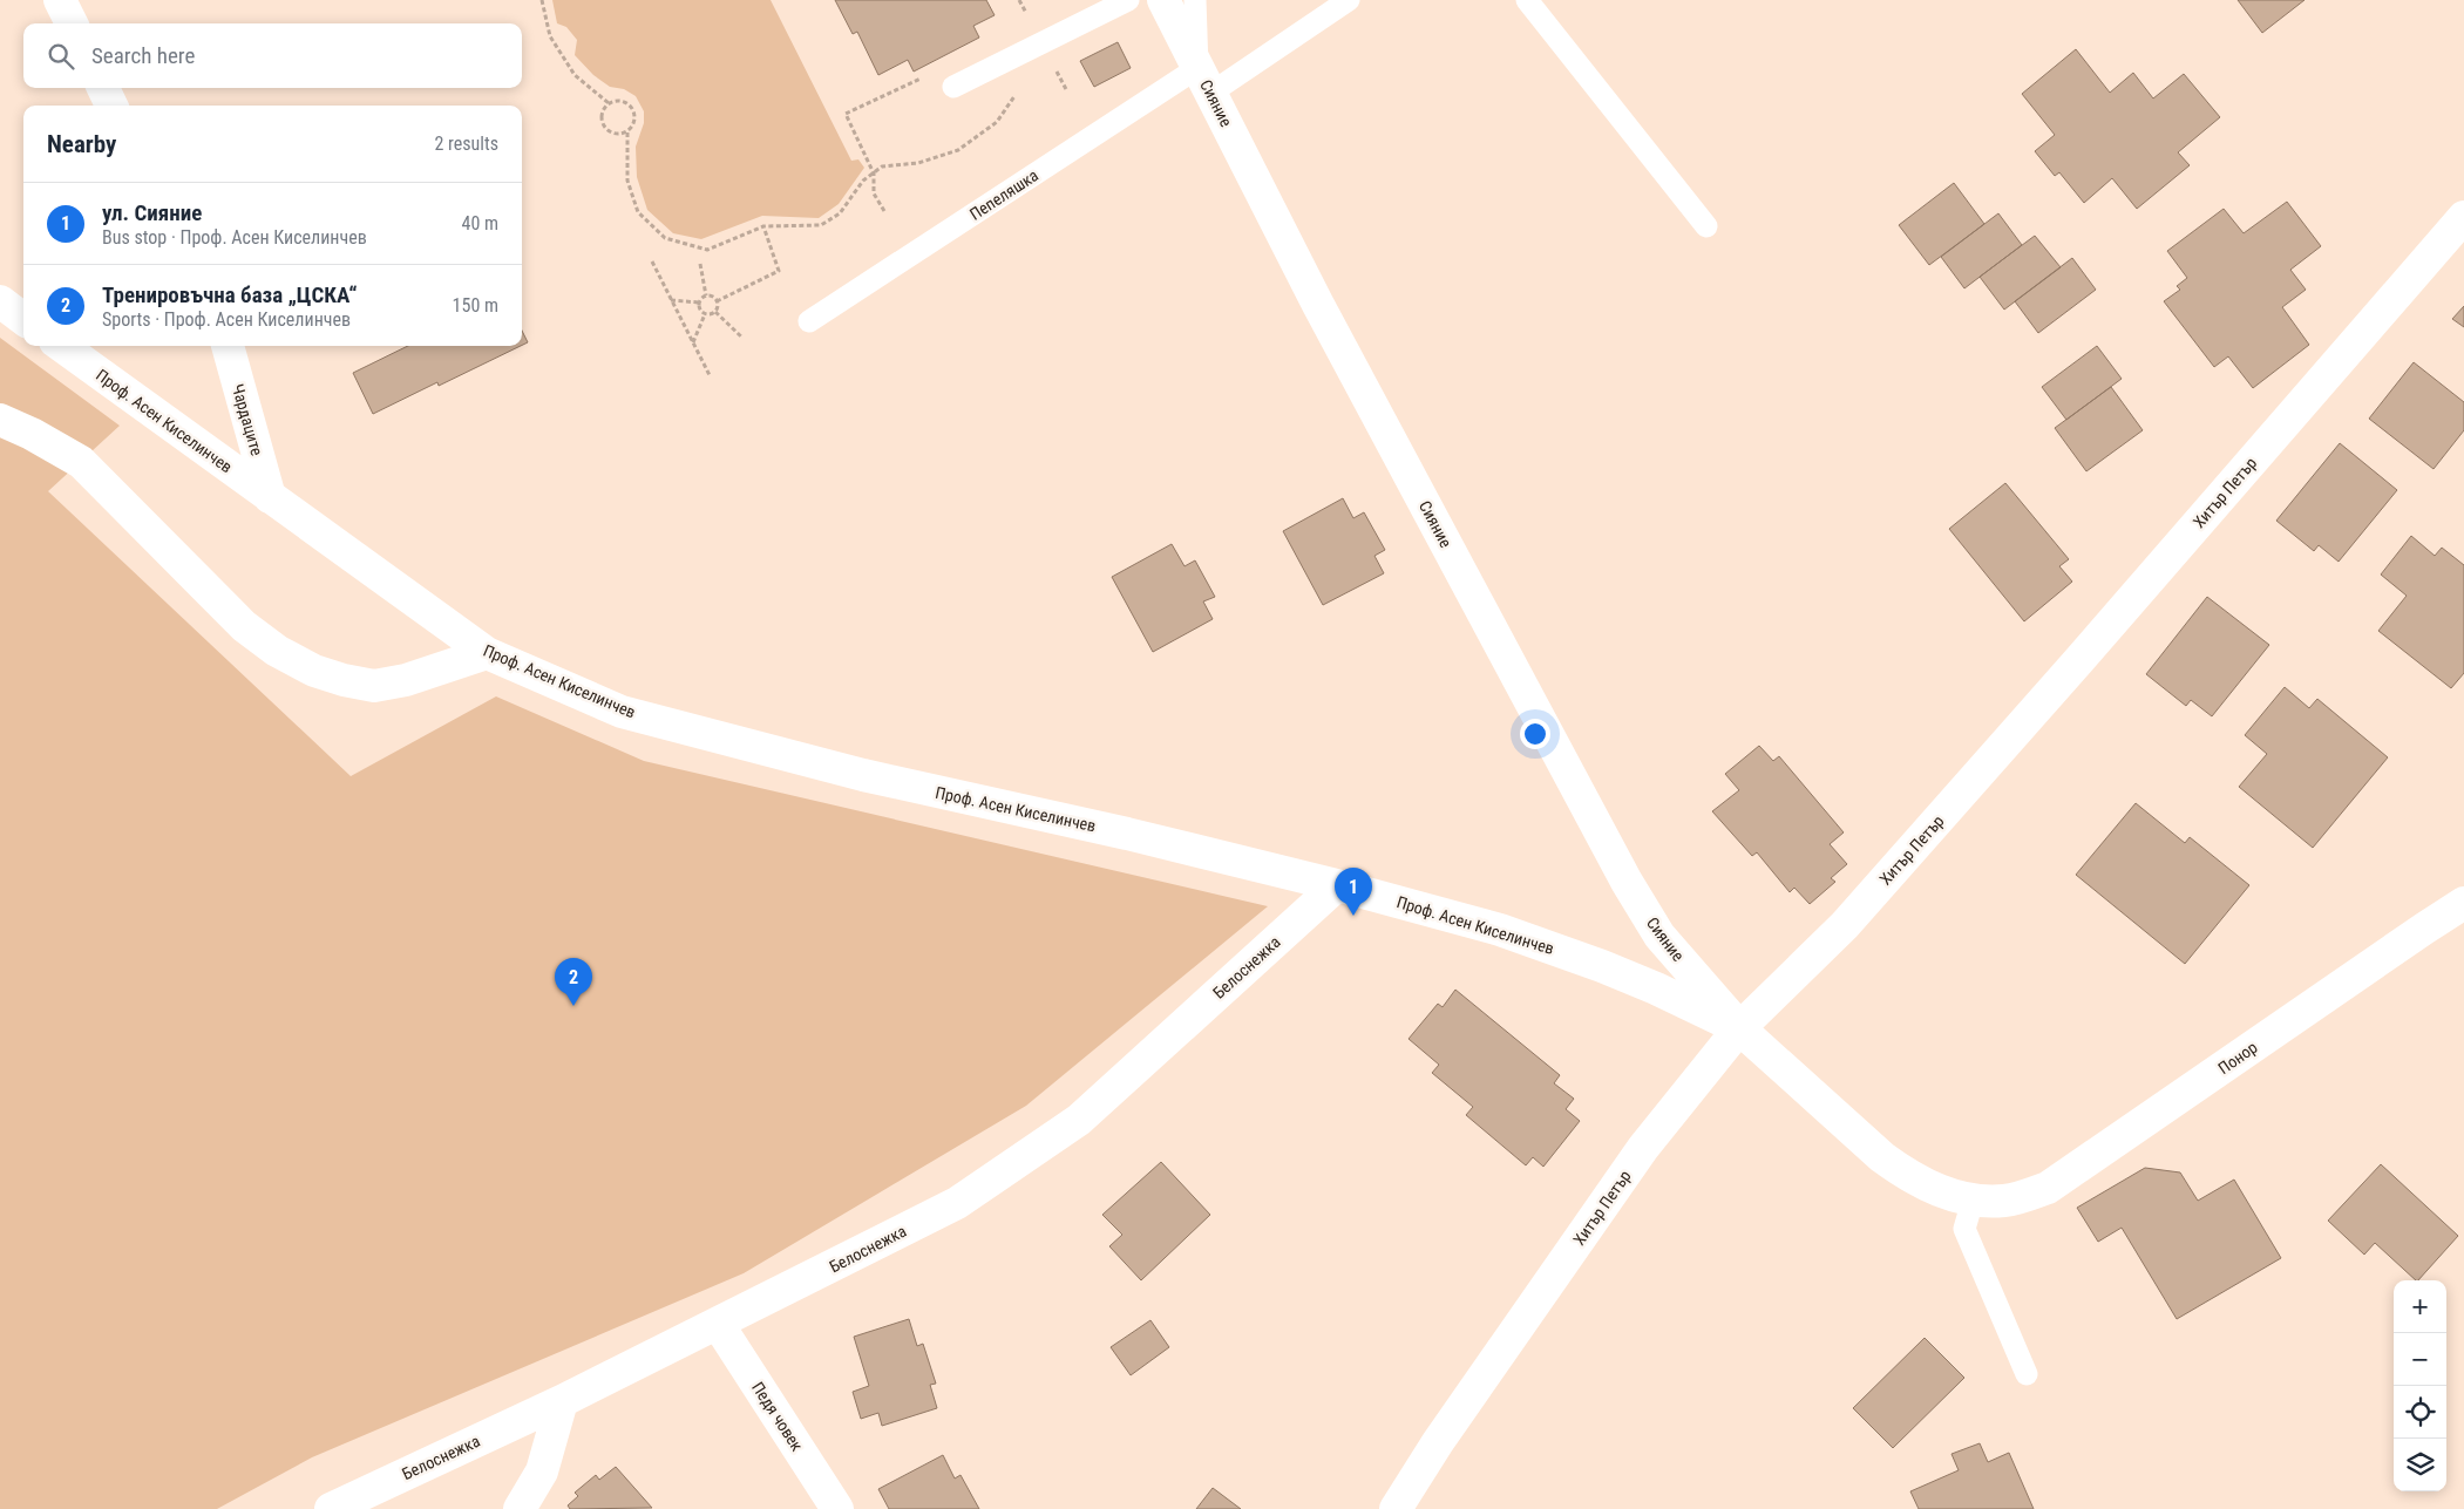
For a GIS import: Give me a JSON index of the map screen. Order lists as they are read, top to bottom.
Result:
{
  "streets": {
    "street": [
      "Сияние",
      "Чардаците",
      "Проф. Асен Киселинчев",
      "Хитър Петър",
      "Белоснежка",
      "Понор",
      "Педя човек"
    ],
    "lane": ["Пепеляшка"]
  },
  "crossings": [
    ["Сияние", "Пепеляшка"],
    ["Сияние", "Проф. Асен Киселинчев"],
    ["Сияние", "Хитър Петър"],
    ["Чардаците", "Проф. Асен Киселинчев"],
    ["Проф. Асен Киселинчев", "Хитър Петър"],
    ["Проф. Асен Киселинчев", "Белоснежка"],
    ["Проф. Асен Киселинчев", "Понор"],
    ["Белоснежка", "Педя човек"]
  ],
  "page": {
    "search": "Search here",
    "heading": ["Nearby", "2 results"],
    "list": [
      {
        "mark": "1",
        "name": "ул. Сияние",
        "note": "Bus stop · Проф. Асен Киселинчев",
        "value": "40 m"
      },
      {
        "mark": "2",
        "name": "Тренировъчна база „ЦСКА“",
        "note": "Sports · Проф. Асен Киселинчев",
        "value": "150 m"
      }
    ],
    "pins": ["1", "2"],
    "map_buttons": ["+", "−"]
  }
}
